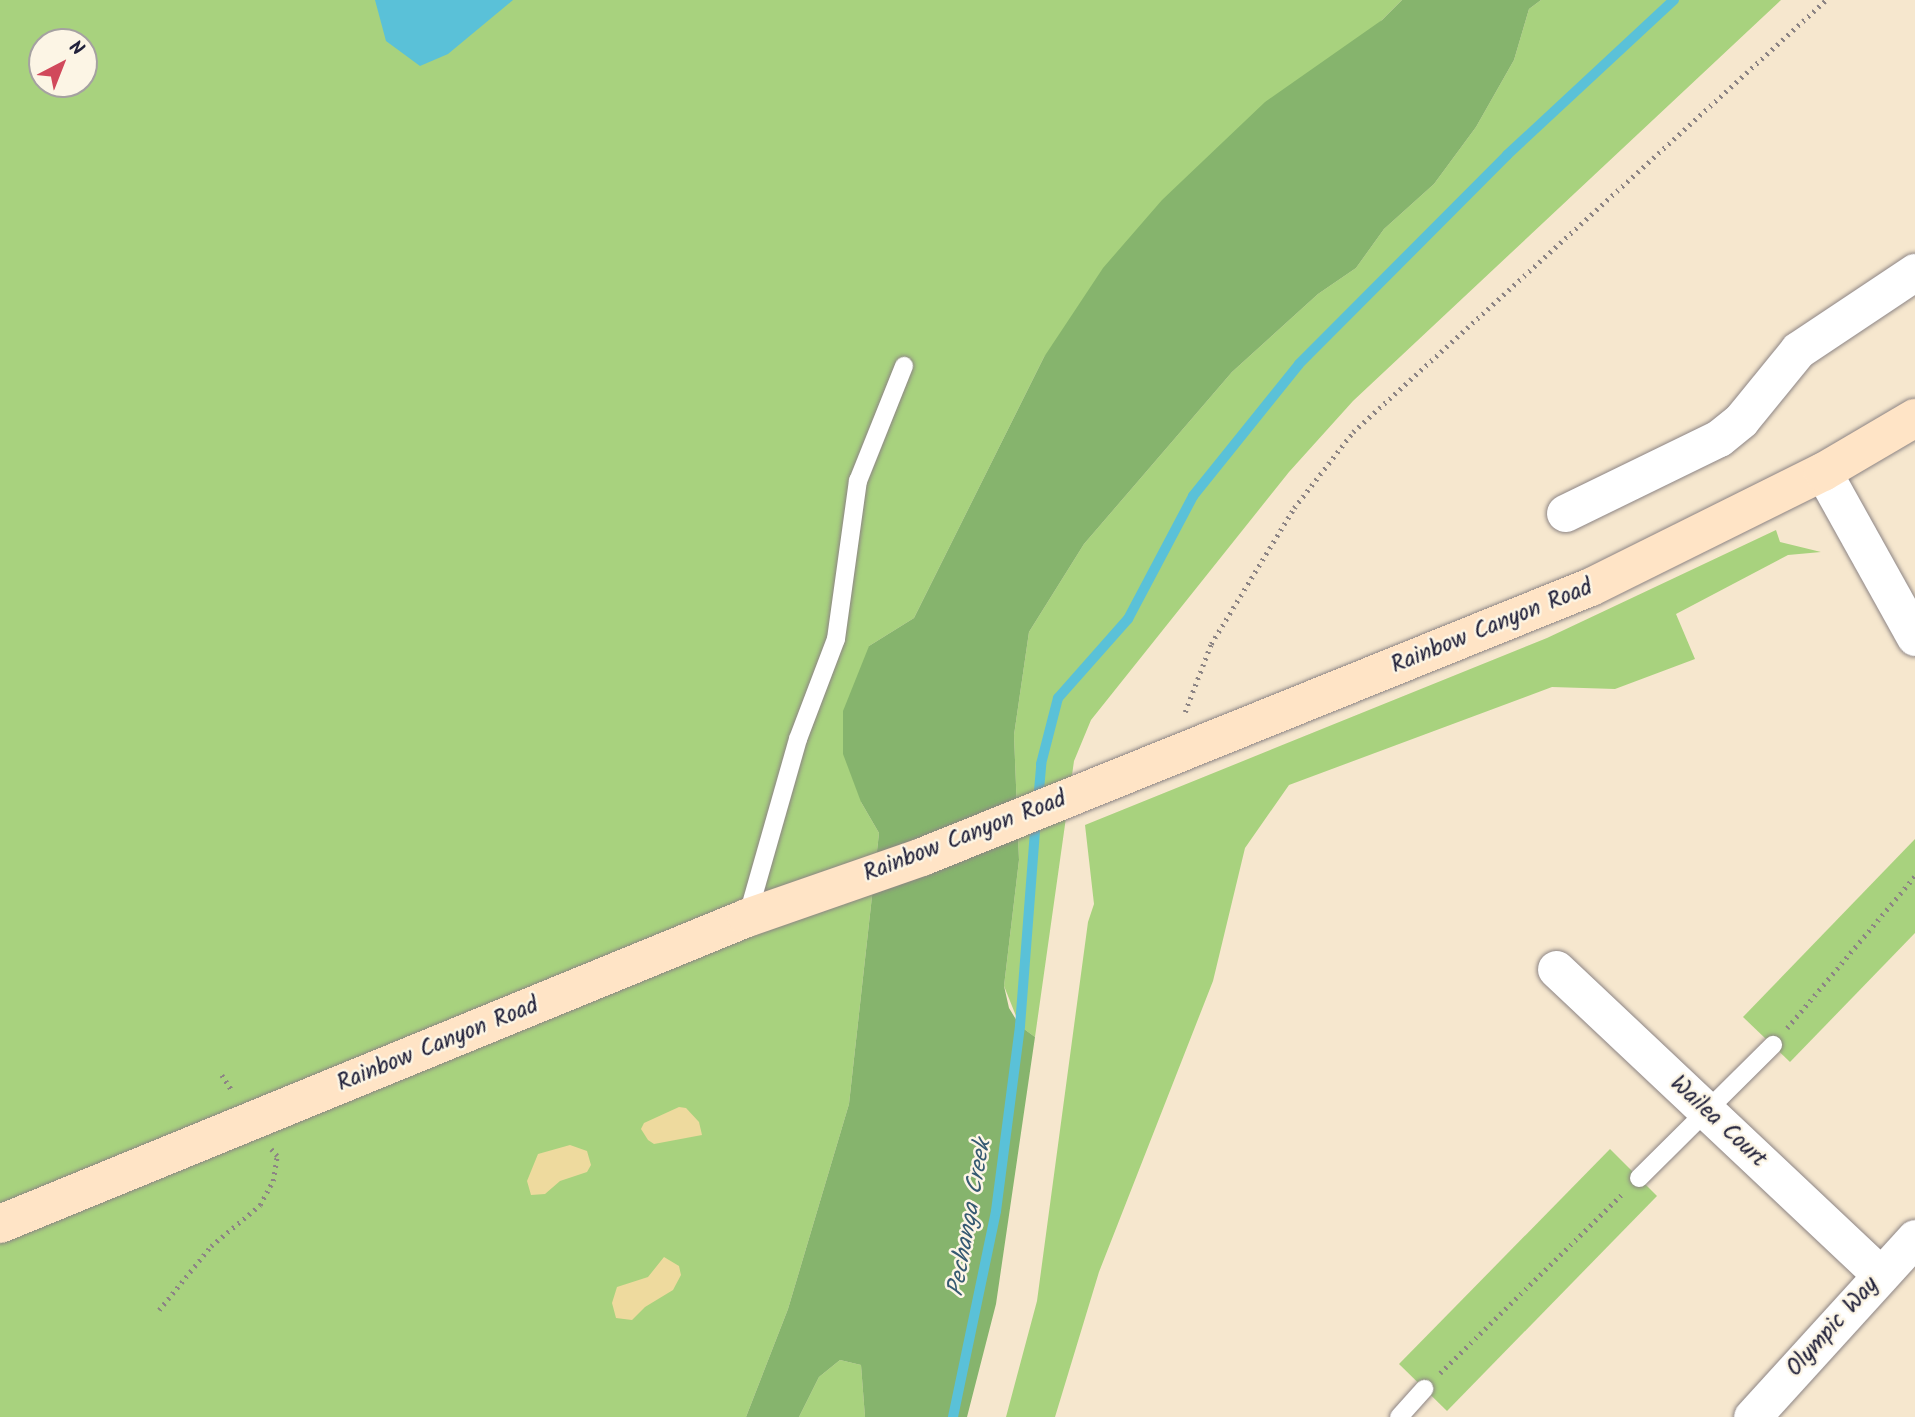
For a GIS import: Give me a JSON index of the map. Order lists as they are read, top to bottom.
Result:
{
  "streets": {
    "main road": ["Rainbow Canyon Road"],
    "street": ["Wailea Court", "Olympic Way"]
  },
  "crossings": [
    ["Wailea Court", "Olympic Way"]
  ],
  "water": ["Pechanga Creek"],
  "north": "top right"
}
